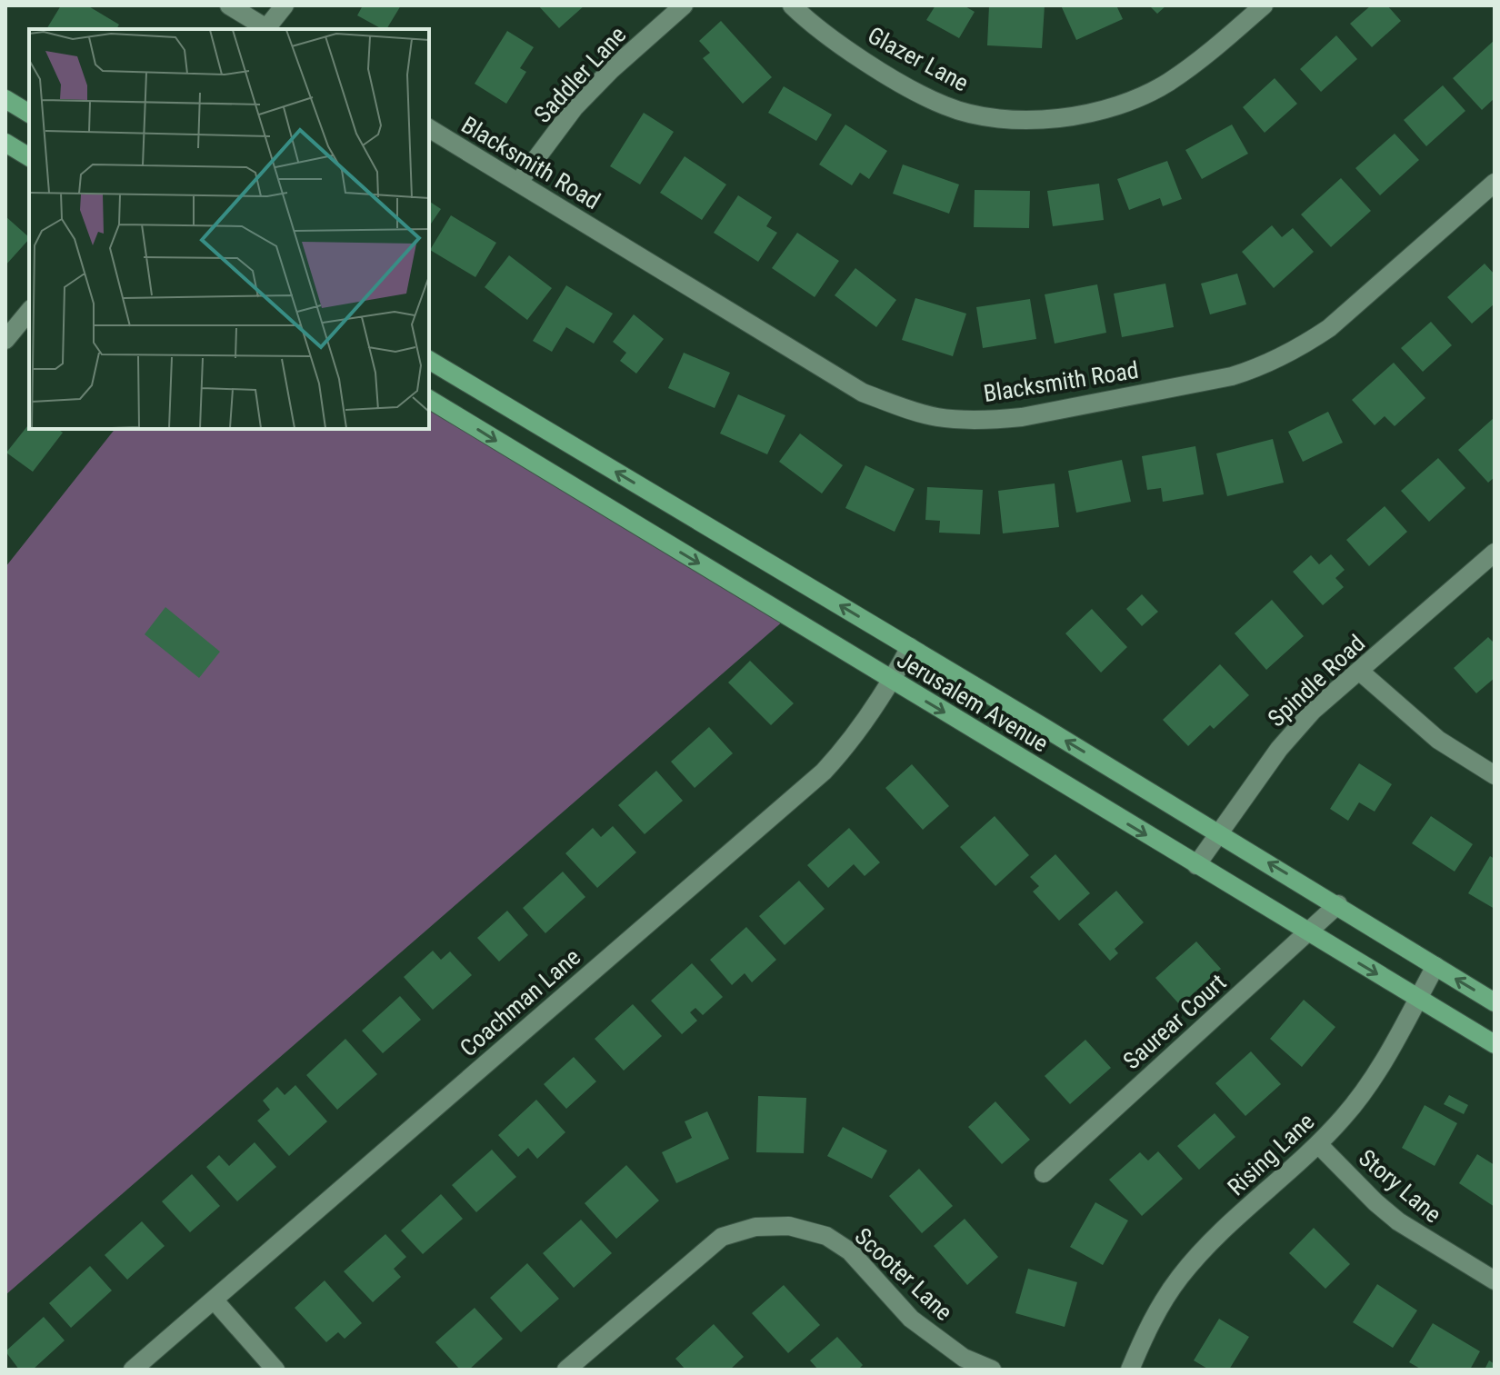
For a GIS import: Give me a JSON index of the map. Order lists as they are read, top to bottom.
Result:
{
  "streets": {
    "main road": ["Jerusalem Avenue"],
    "street": [
      "Glazer Lane",
      "Saddler Lane",
      "Blacksmith Road",
      "Spindle Road",
      "Coachman Lane",
      "Saurear Court",
      "Rising Lane",
      "Story Lane",
      "Scooter Lane"
    ]
  },
  "crossings": [
    ["Saddler Lane", "Blacksmith Road"],
    ["Spindle Road", "Jerusalem Avenue"],
    ["Jerusalem Avenue", "Coachman Lane"],
    ["Jerusalem Avenue", "Saurear Court"],
    ["Jerusalem Avenue", "Rising Lane"],
    ["Rising Lane", "Story Lane"]
  ]
}
